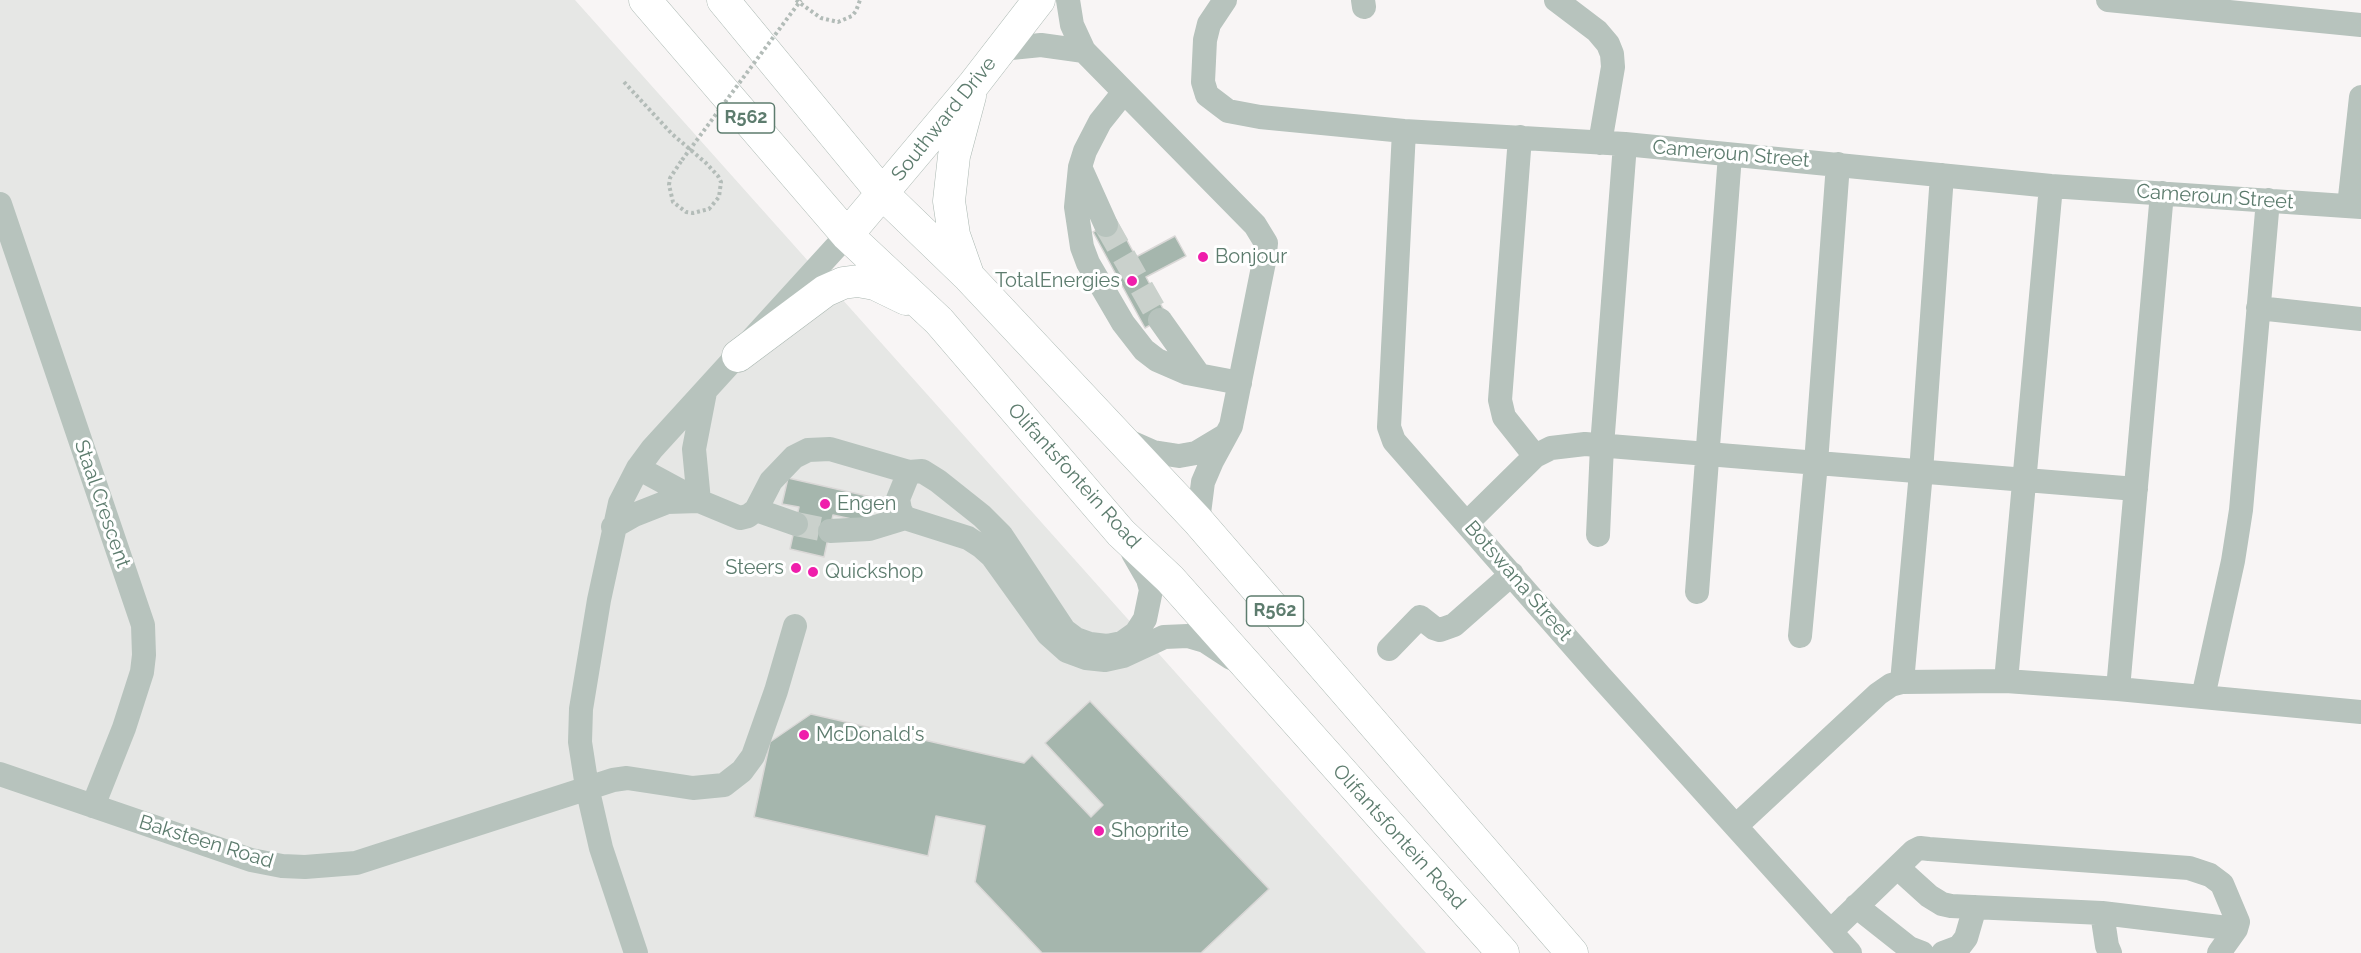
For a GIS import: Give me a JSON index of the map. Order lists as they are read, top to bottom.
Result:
{
  "streets": {
    "main road": ["R562", "Southward Drive", "Olifantsfontein Road"],
    "street": [
      "Cameroun Street",
      "Staal Crescent",
      "Botswana Street",
      "Baksteen Road"
    ]
  },
  "crossings": [
    ["R562", "Southward Drive"],
    ["Southward Drive", "Olifantsfontein Road"],
    ["Cameroun Street", "Botswana Street"],
    ["Staal Crescent", "Baksteen Road"]
  ],
  "places": [
    "Bonjour",
    "TotalEnergies",
    "Engen",
    "Steers",
    "Quickshop",
    "McDonald's",
    "Shoprite"
  ]
}
